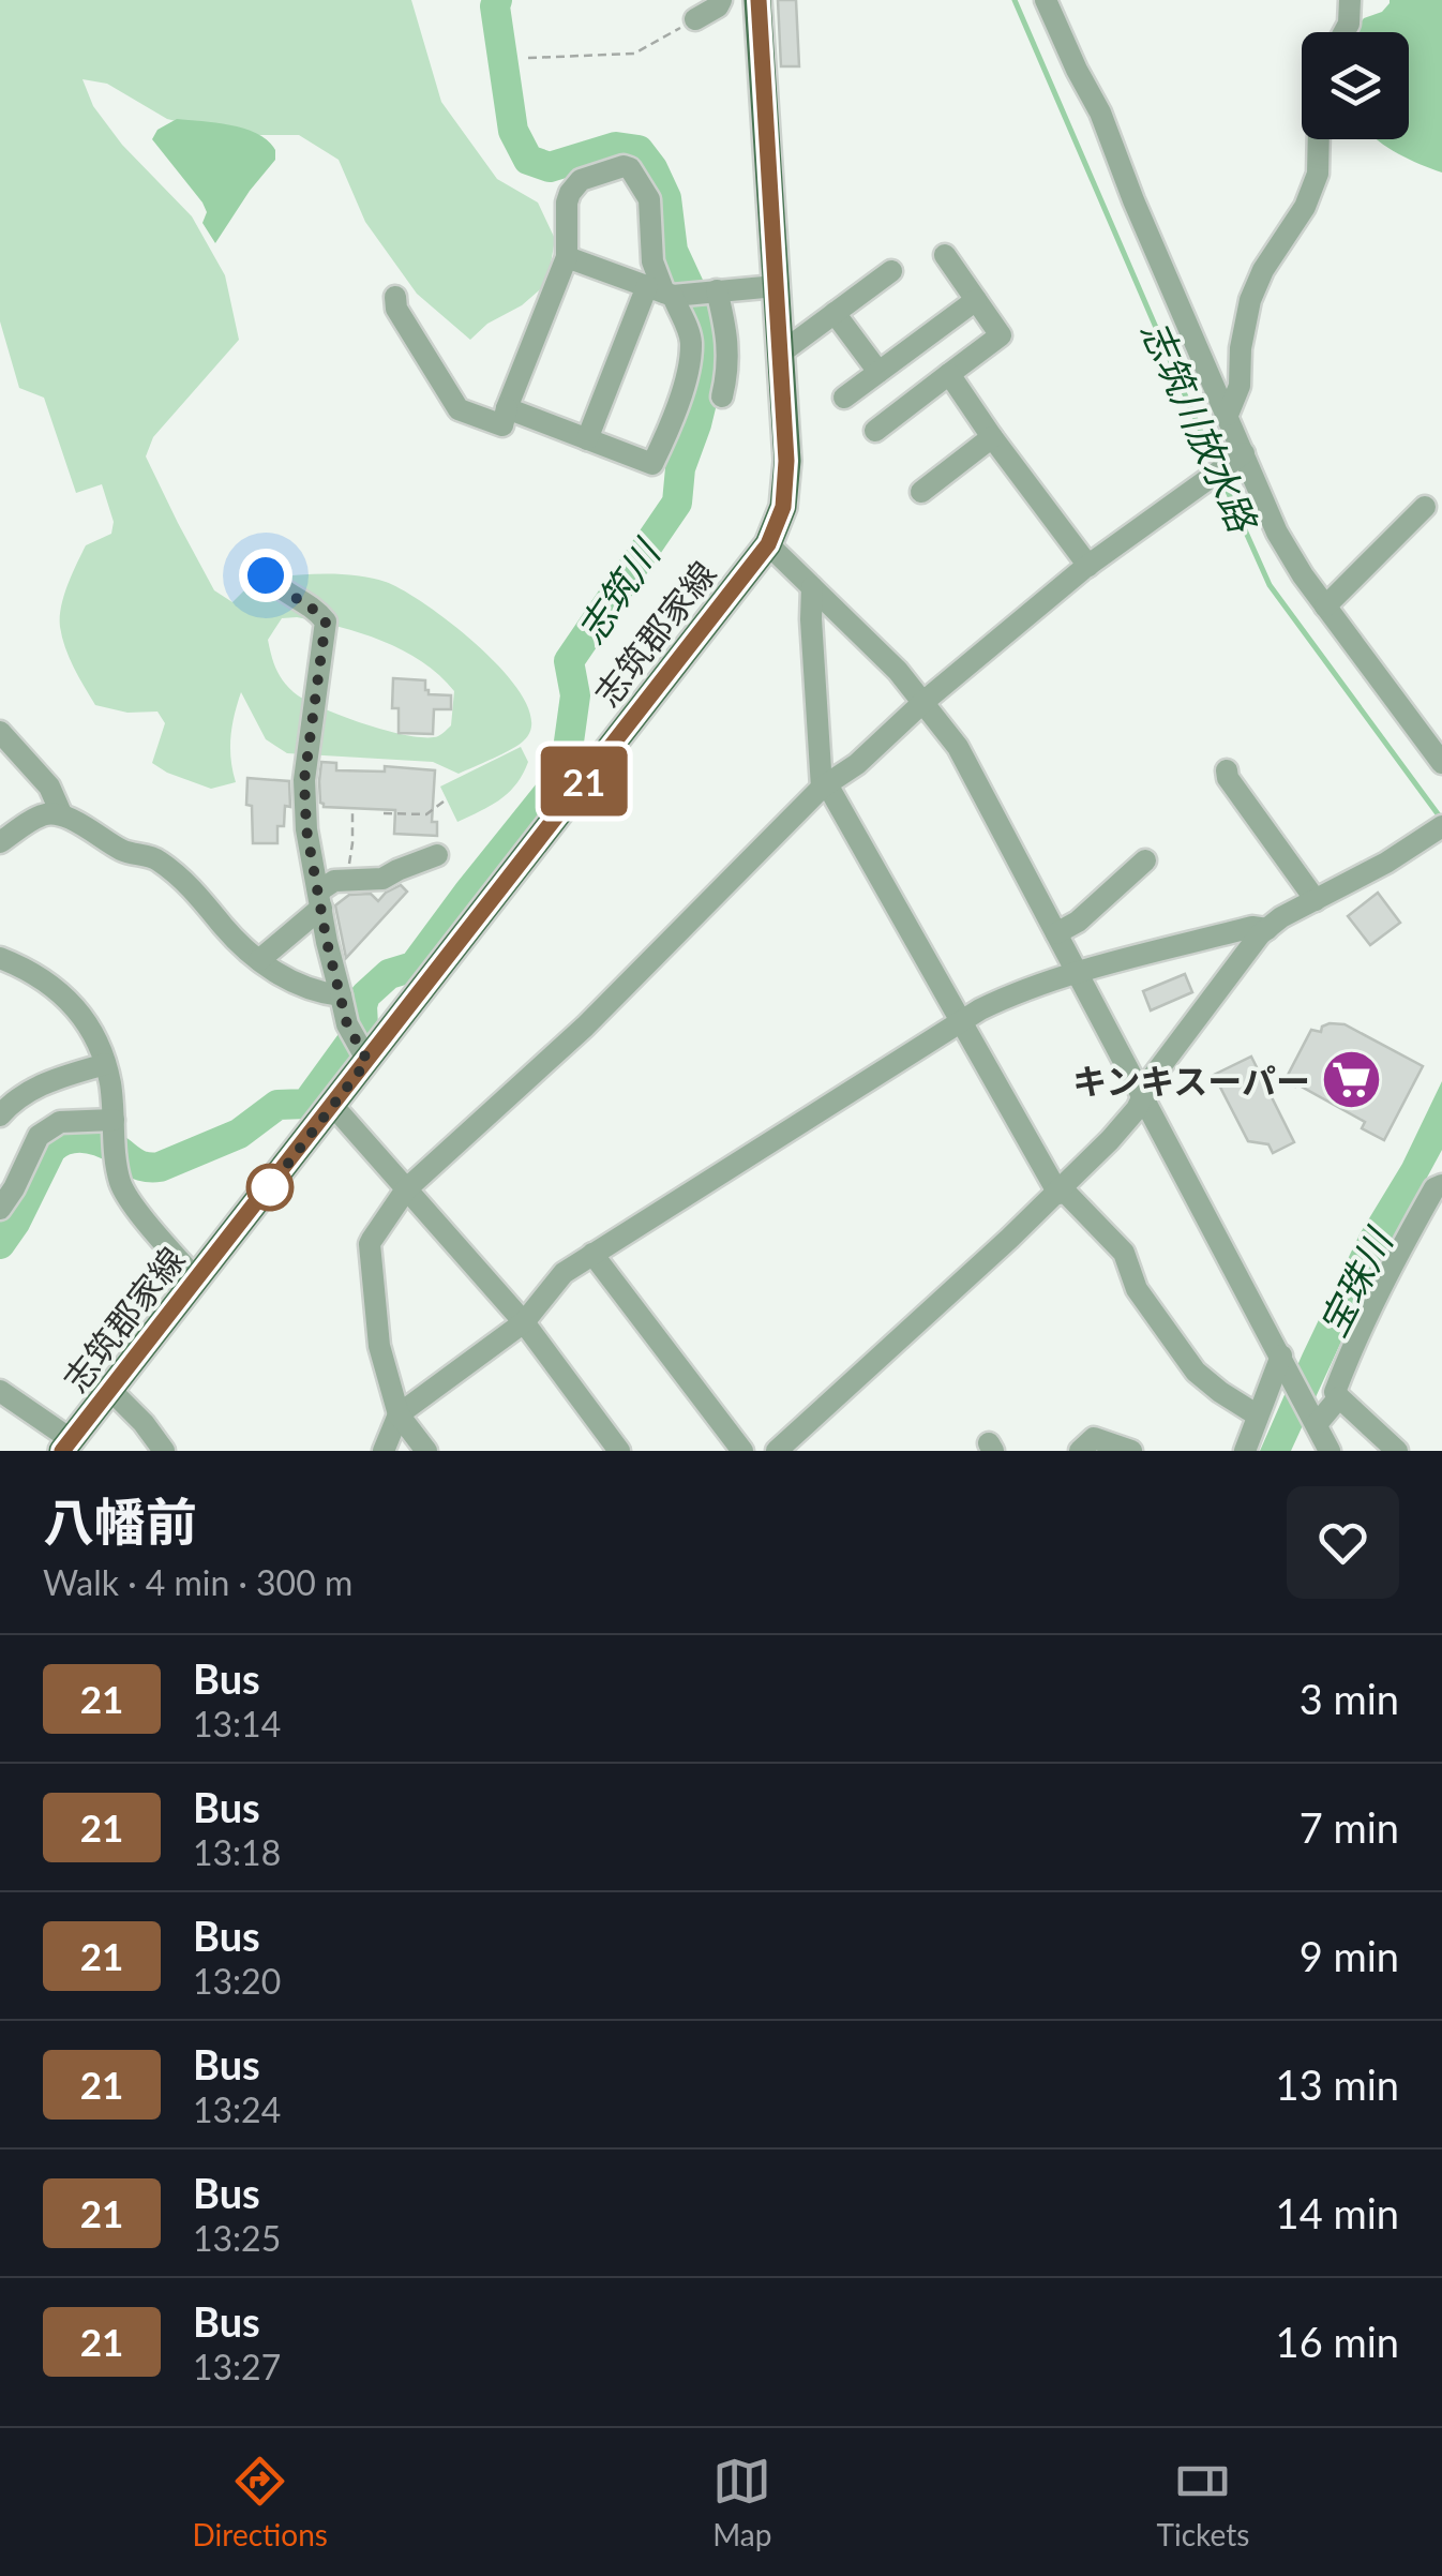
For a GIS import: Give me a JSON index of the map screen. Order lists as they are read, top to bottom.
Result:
{
  "streets": {
    "main road": ["志筑郡家線"]
  },
  "water": ["志筑川放水路", "志筑川", "宝珠川"],
  "places": {
    "supermarket": ["キンキスーパー"]
  },
  "lines": ["bus line 21"],
  "page": {
    "on_map": "21",
    "heading": ["八幡前", "Walk · 4 min · 300 m"],
    "list": [
      {
        "mark": "21",
        "name": "Bus",
        "note": "13:14",
        "value": "3 min"
      },
      {
        "mark": "21",
        "name": "Bus",
        "note": "13:18",
        "value": "7 min"
      },
      {
        "mark": "21",
        "name": "Bus",
        "note": "13:20",
        "value": "9 min"
      },
      {
        "mark": "21",
        "name": "Bus",
        "note": "13:24",
        "value": "13 min"
      },
      {
        "mark": "21",
        "name": "Bus",
        "note": "13:25",
        "value": "14 min"
      },
      {
        "mark": "21",
        "name": "Bus",
        "note": "13:27",
        "value": "16 min"
      }
    ],
    "tabs": ["Directions", "Map", "Tickets"]
  }
}
